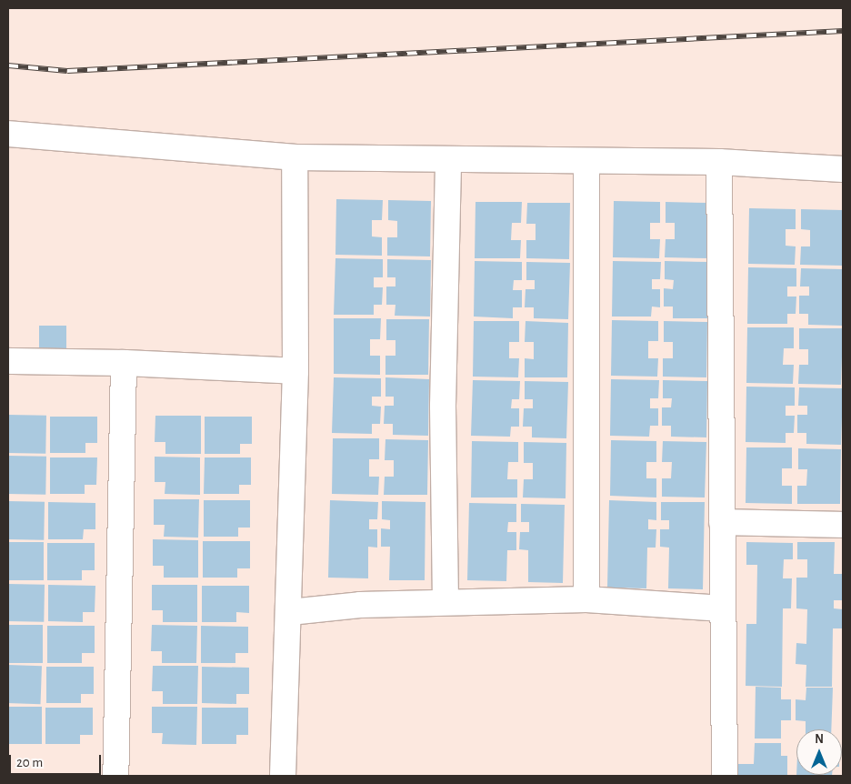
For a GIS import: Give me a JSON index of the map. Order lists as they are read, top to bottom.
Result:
{
  "scale_bar": "20 m",
  "north": "top"
}
